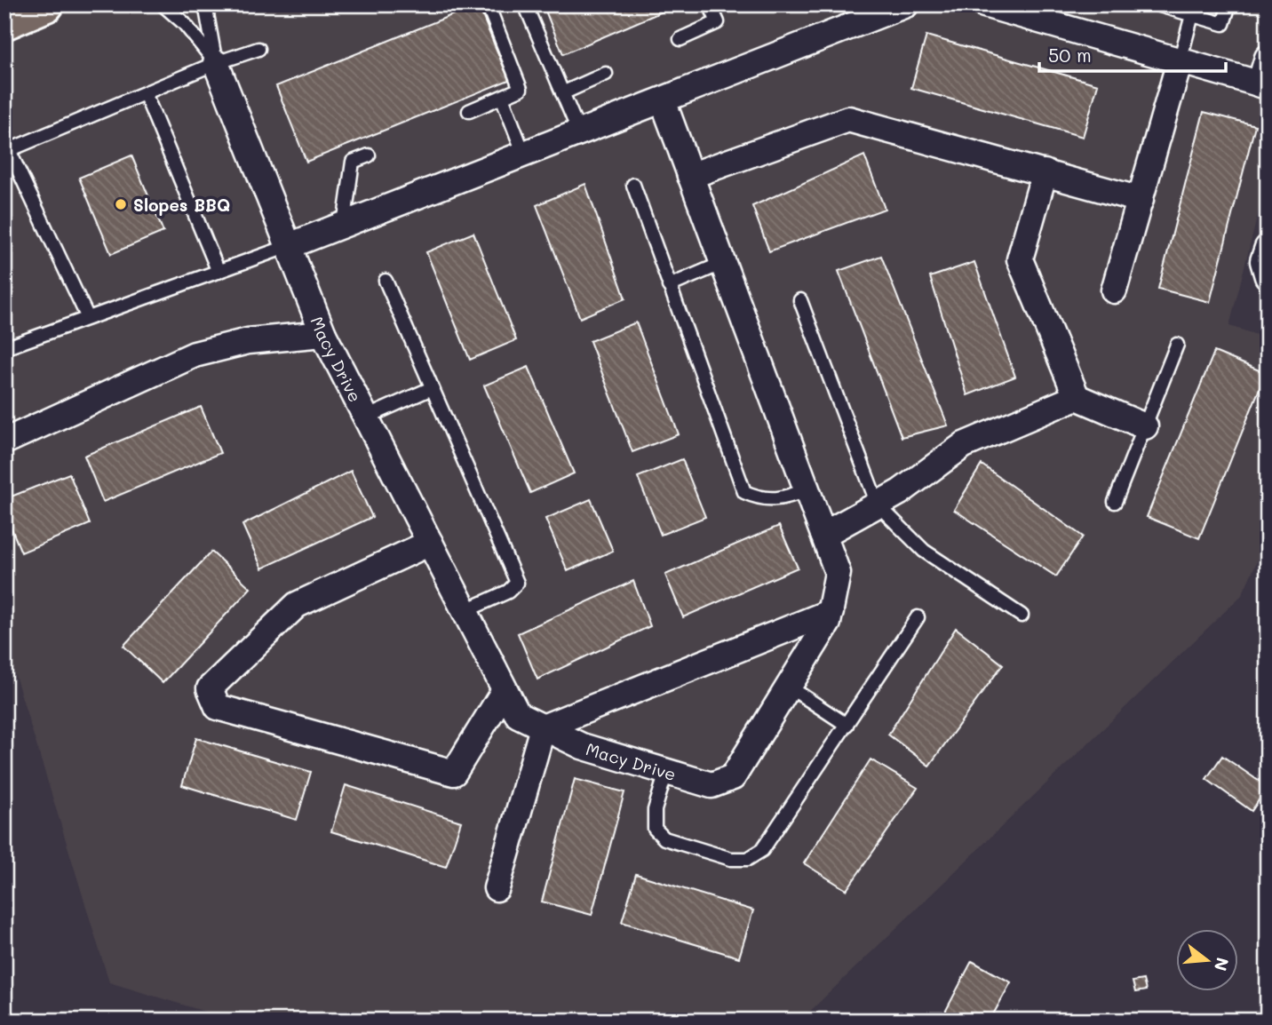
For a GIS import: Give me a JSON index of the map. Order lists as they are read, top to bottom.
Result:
{
  "streets": {
    "street": ["Macy Drive"]
  },
  "places": ["Slopes BBQ"],
  "scale_bar": "50 m",
  "north": "right"
}
